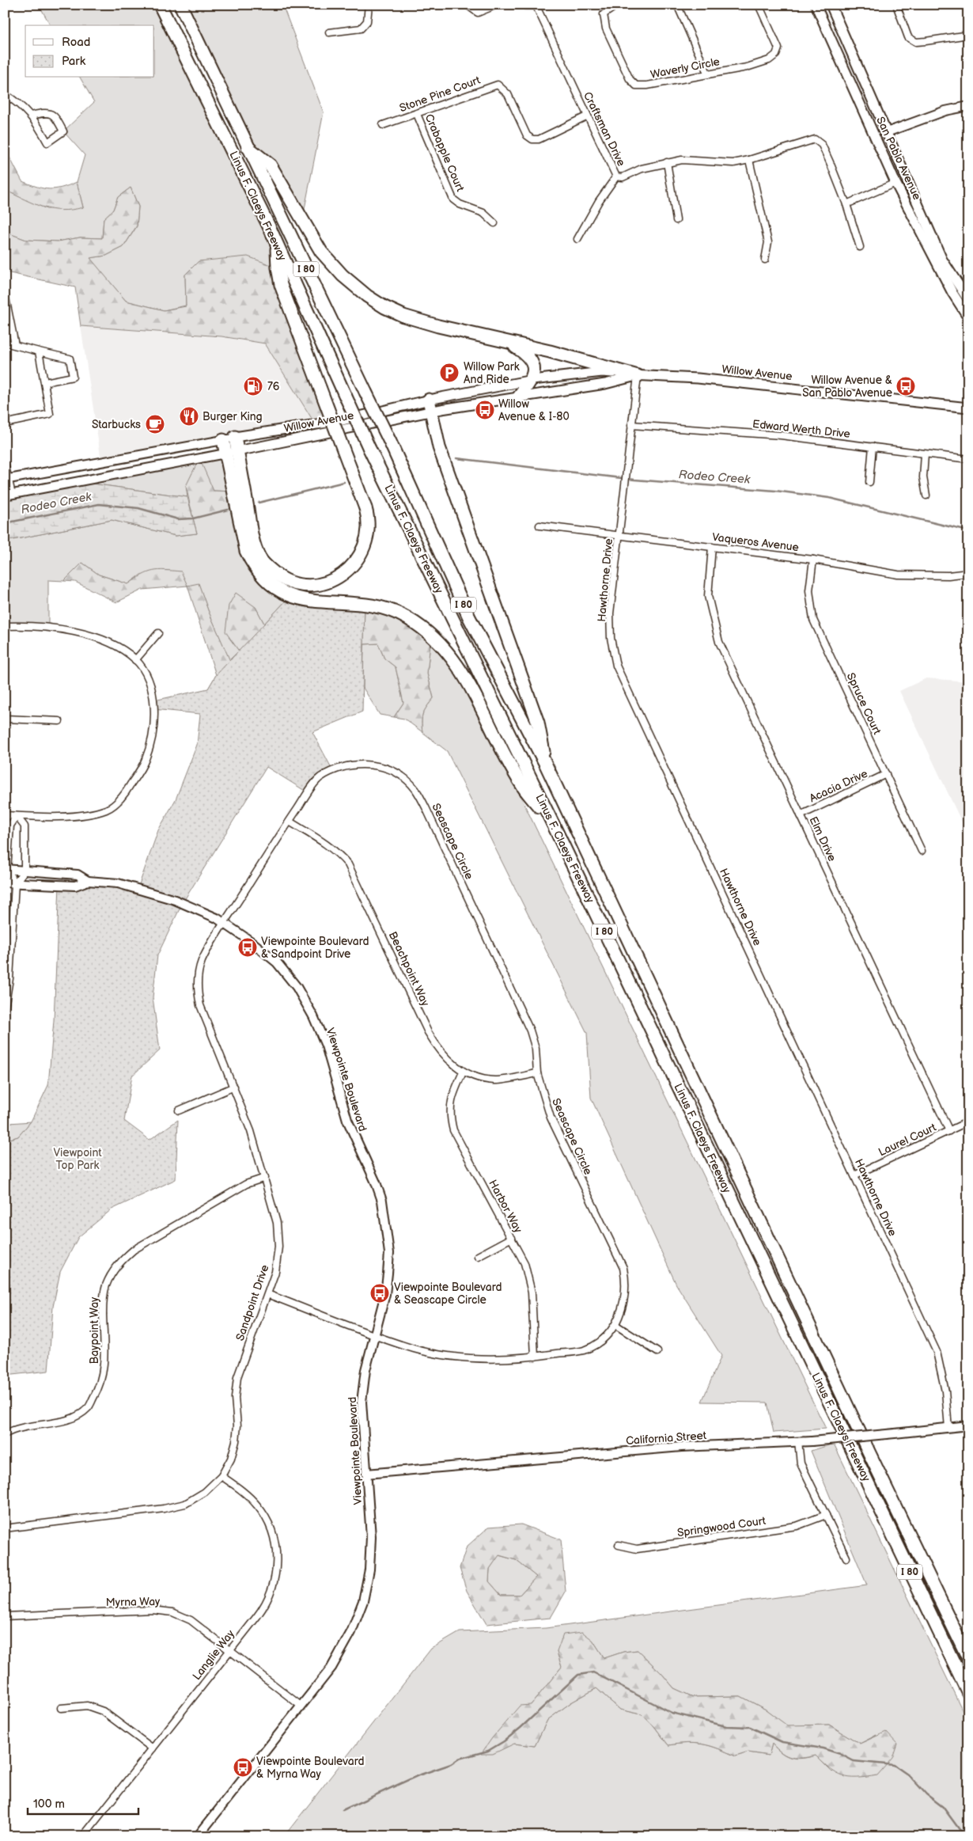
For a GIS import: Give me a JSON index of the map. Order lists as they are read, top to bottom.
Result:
{
  "streets": {
    "highway": ["Linus F. Claeys Freeway", "I 80"],
    "main road": ["San Pablo Avenue", "Willow Avenue"],
    "street": [
      "Waverly Circle",
      "Stone Pine Court",
      "Craftsman Drive",
      "Crabapple Court",
      "Edward Werth Drive",
      "Vaqueros Avenue",
      "Hawthorne Drive",
      "Spruce Court",
      "Acacia Drive",
      "Elm Drive",
      "Seascape Circle",
      "Beachpoint Way",
      "Viewpointe Boulevard",
      "Laurel Court",
      "Harbor Way",
      "Sandpoint Drive",
      "Baypoint Way",
      "California Street",
      "Springwood Court",
      "Myrna Way",
      "Langlie Way"
    ]
  },
  "crossings": [
    ["Stone Pine Court", "Craftsman Drive"],
    ["Stone Pine Court", "Crabapple Court"],
    ["Willow Avenue", "Hawthorne Drive"],
    ["Edward Werth Drive", "Hawthorne Drive"],
    ["Vaqueros Avenue", "Hawthorne Drive"],
    ["Vaqueros Avenue", "Spruce Court"],
    ["Vaqueros Avenue", "Elm Drive"],
    ["Hawthorne Drive", "Laurel Court"],
    ["Hawthorne Drive", "California Street"],
    ["Spruce Court", "Acacia Drive"],
    ["Acacia Drive", "Elm Drive"],
    ["Elm Drive", "Laurel Court"],
    ["Seascape Circle", "Beachpoint Way"],
    ["Seascape Circle", "Viewpointe Boulevard"],
    ["Seascape Circle", "Harbor Way"],
    ["Seascape Circle", "Sandpoint Drive"],
    ["Beachpoint Way", "Harbor Way"],
    ["Viewpointe Boulevard", "Sandpoint Drive"],
    ["Viewpointe Boulevard", "California Street"],
    ["Viewpointe Boulevard", "Myrna Way"],
    ["Sandpoint Drive", "Baypoint Way"],
    ["Sandpoint Drive", "Langlie Way"],
    ["Myrna Way", "Langlie Way"]
  ],
  "water": ["Rodeo Creek"],
  "parks": ["Viewpoint Top Park"],
  "places": {
    "parking": ["Willow Park And Ride"],
    "fuel station": ["76"],
    "bus stop": [
      "Willow Avenue & San Pablo Avenue",
      "Willow Avenue & I-80",
      "Viewpointe Boulevard & Sandpoint Drive",
      "Viewpointe Boulevard & Seascape Circle",
      "Viewpointe Boulevard & Myrna Way"
    ],
    "restaurant": ["Burger King"],
    "cafe": ["Starbucks"]
  },
  "legend": ["Road", "Park"],
  "scale_bar": "100 m"
}
